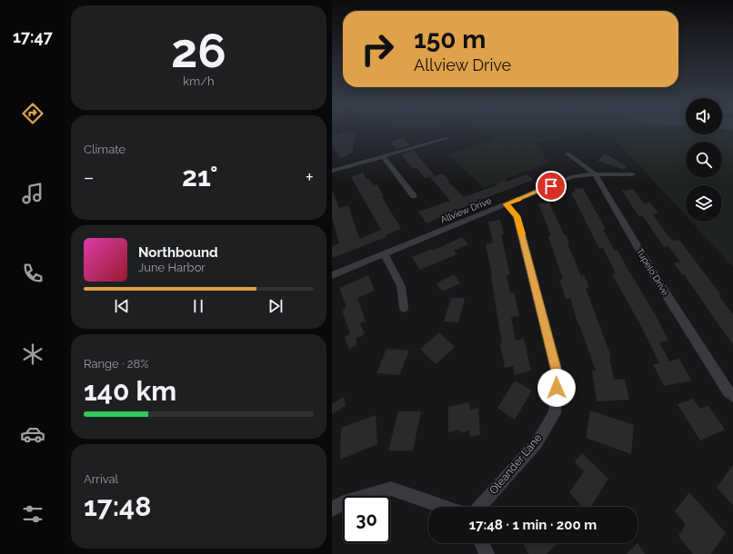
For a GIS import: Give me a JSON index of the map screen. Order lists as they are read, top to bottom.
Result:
{
  "streets": {
    "street": ["Allview Drive", "Tupelo Drive", "Oleander Lane"]
  },
  "crossings": [
    ["Allview Drive", "Tupelo Drive"],
    ["Allview Drive", "Oleander Lane"]
  ],
  "page": {
    "tabs": "17:47",
    "tile": [
      ["26", "km/h"],
      "Climate",
      ["Range · 28%", "140 km"],
      ["Arrival", "17:48"]
    ],
    "turn": ["150 m", "Allview Drive"],
    "heat": ["−", "21°", "+"],
    "song": ["Northbound", "June Harbor"],
    "limit": "30",
    "trip": "17:48 · 1 min · 200 m"
  }
}
